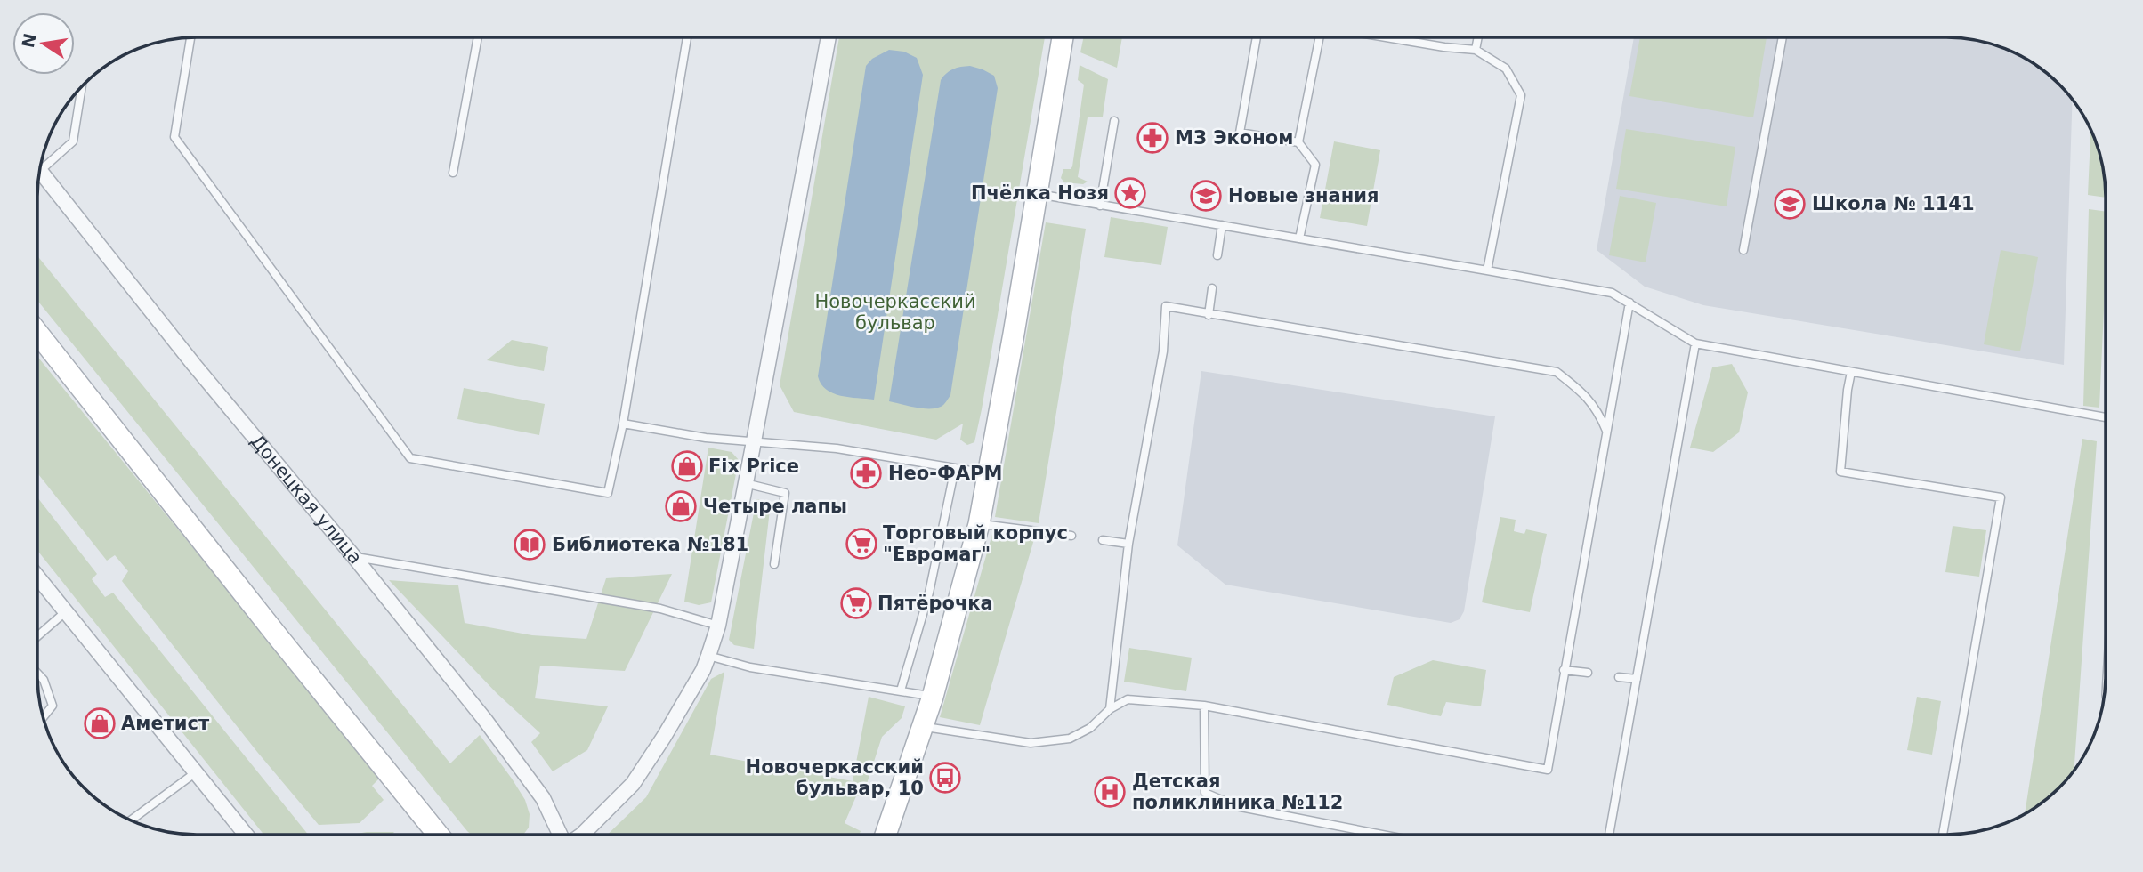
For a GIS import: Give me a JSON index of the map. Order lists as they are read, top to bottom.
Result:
{
  "streets": {
    "street": ["Донецкая улица"]
  },
  "parks": ["Новочеркасский бульвар"],
  "places": {
    "pharmacy": ["МЗ Эконом", "Нео-ФАРМ"],
    "place": ["Пчёлка Нозя"],
    "school or university": ["Новые знания", "Школа № 1141"],
    "shop": ["Fix Price", "Четыре лапы", "Аметист"],
    "supermarket": ["Торговый корпус \"Евромаг\"", "Пятёрочка"],
    "library": ["Библиотека №181"],
    "bus stop": ["Новочеркасский бульвар, 10"],
    "hospital": ["Детская поликлиника №112"]
  },
  "north": "left"
}
